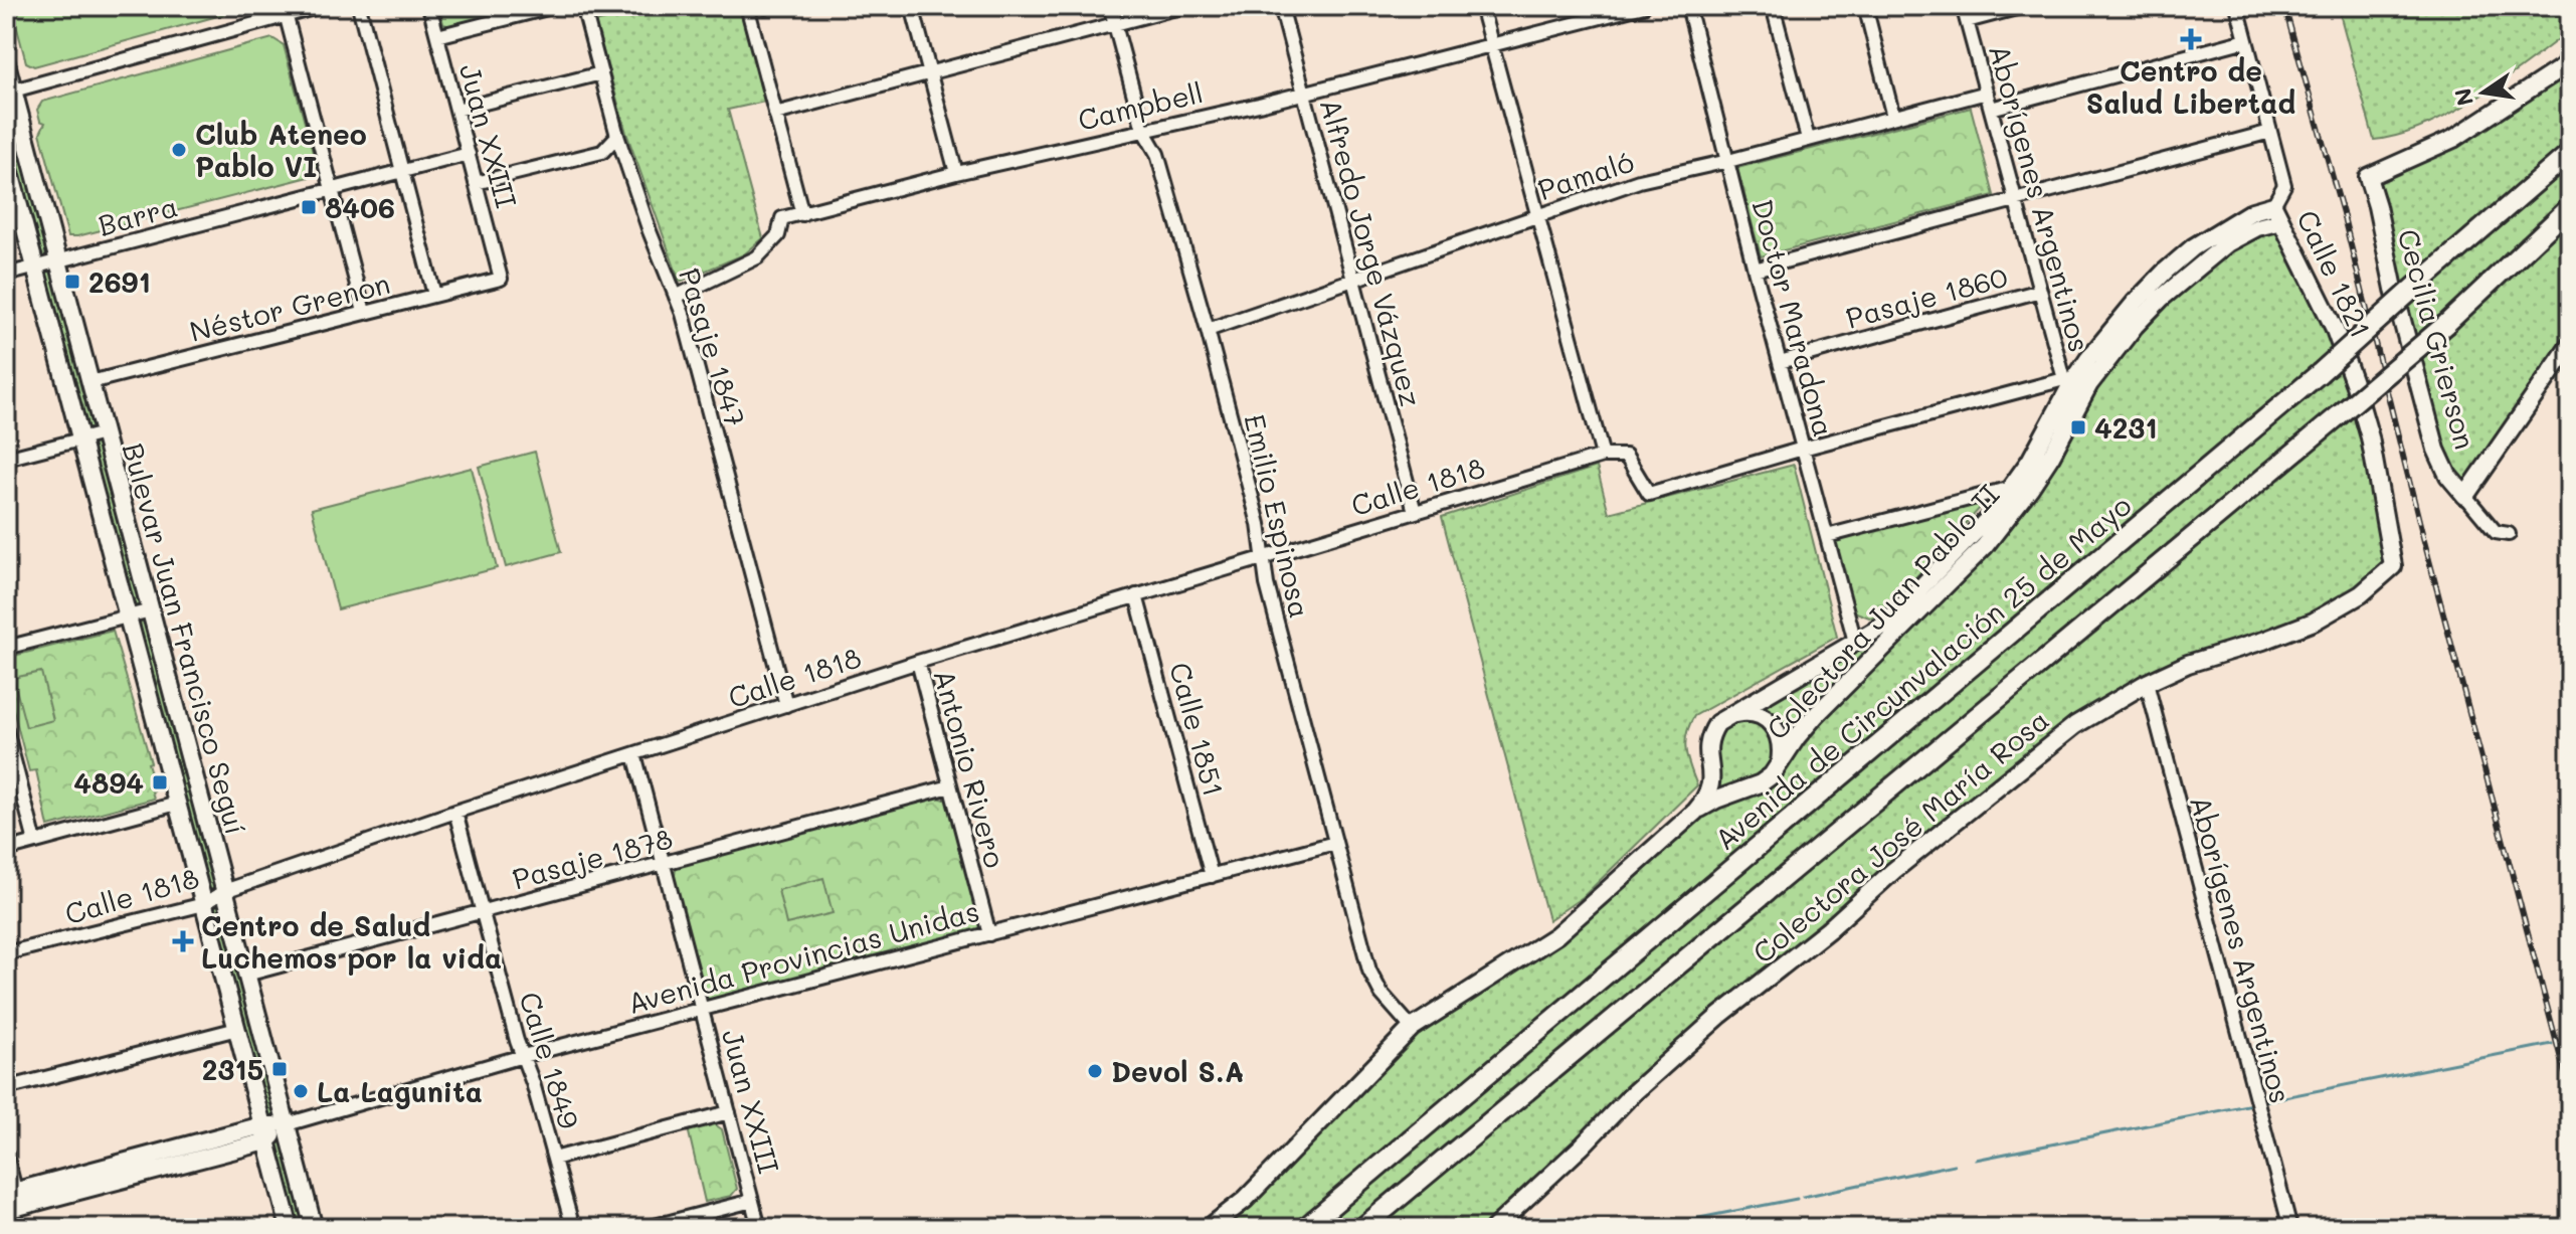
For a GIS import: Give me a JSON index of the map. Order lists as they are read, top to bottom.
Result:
{
  "streets": {
    "highway": ["Avenida de Circunvalación 25 de Mayo"],
    "main road": [
      "Calle 1821",
      "Cecilia Grierson",
      "Colectora Juan Pablo II",
      "Bulevar Juan Francisco Seguí",
      "Colectora José María Rosa",
      "Avenida Provincias Unidas"
    ],
    "street": [
      "Campbell",
      "Juan XXIII",
      "Pamaló",
      "Aborígenes Argentinos",
      "Barra",
      "Alfredo Jorge Vázquez",
      "Pasaje 1860",
      "Néstor Grenon",
      "Doctor Maradona",
      "Pasaje 1847",
      "Calle 1818",
      "Emilio Espinosa",
      "Calle 1851",
      "Antonio Rivero",
      "Pasaje 1878",
      "Calle 1849"
    ]
  },
  "crossings": [
    ["Campbell", "Alfredo Jorge Vázquez"],
    ["Campbell", "Pasaje 1847"],
    ["Campbell", "Emilio Espinosa"],
    ["Juan XXIII", "Barra"],
    ["Juan XXIII", "Néstor Grenon"],
    ["Juan XXIII", "Calle 1818"],
    ["Juan XXIII", "Pasaje 1878"],
    ["Juan XXIII", "Avenida Provincias Unidas"],
    ["Pamaló", "Aborígenes Argentinos"],
    ["Pamaló", "Alfredo Jorge Vázquez"],
    ["Pamaló", "Doctor Maradona"],
    ["Pamaló", "Emilio Espinosa"],
    ["Aborígenes Argentinos", "Pasaje 1860"],
    ["Aborígenes Argentinos", "Colectora Juan Pablo II"],
    ["Aborígenes Argentinos", "Colectora José María Rosa"],
    ["Barra", "Bulevar Juan Francisco Seguí"],
    ["Alfredo Jorge Vázquez", "Calle 1818"],
    ["Calle 1821", "Colectora Juan Pablo II"],
    ["Calle 1821", "Colectora José María Rosa"],
    ["Pasaje 1860", "Doctor Maradona"],
    ["Néstor Grenon", "Bulevar Juan Francisco Seguí"],
    ["Doctor Maradona", "Colectora Juan Pablo II"],
    ["Pasaje 1847", "Calle 1818"],
    ["Calle 1818", "Emilio Espinosa"],
    ["Calle 1818", "Bulevar Juan Francisco Seguí"],
    ["Calle 1818", "Calle 1851"],
    ["Calle 1818", "Antonio Rivero"],
    ["Calle 1818", "Calle 1849"],
    ["Emilio Espinosa", "Colectora Juan Pablo II"],
    ["Emilio Espinosa", "Avenida Provincias Unidas"],
    ["Bulevar Juan Francisco Seguí", "Pasaje 1878"],
    ["Bulevar Juan Francisco Seguí", "Avenida Provincias Unidas"],
    ["Calle 1851", "Avenida Provincias Unidas"],
    ["Antonio Rivero", "Pasaje 1878"],
    ["Antonio Rivero", "Avenida Provincias Unidas"],
    ["Pasaje 1878", "Calle 1849"],
    ["Avenida Provincias Unidas", "Calle 1849"]
  ],
  "places": {
    "health": ["Centro de Salud Libertad", "Centro de Salud Luchemos por la vida"],
    "other": ["Club Ateneo Pablo VI", "Devol S.A", "La Lagunita"],
    "transit": [
      "8406",
      "2691",
      "4231",
      "4894",
      "2315"
    ]
  },
  "north": "left"
}
